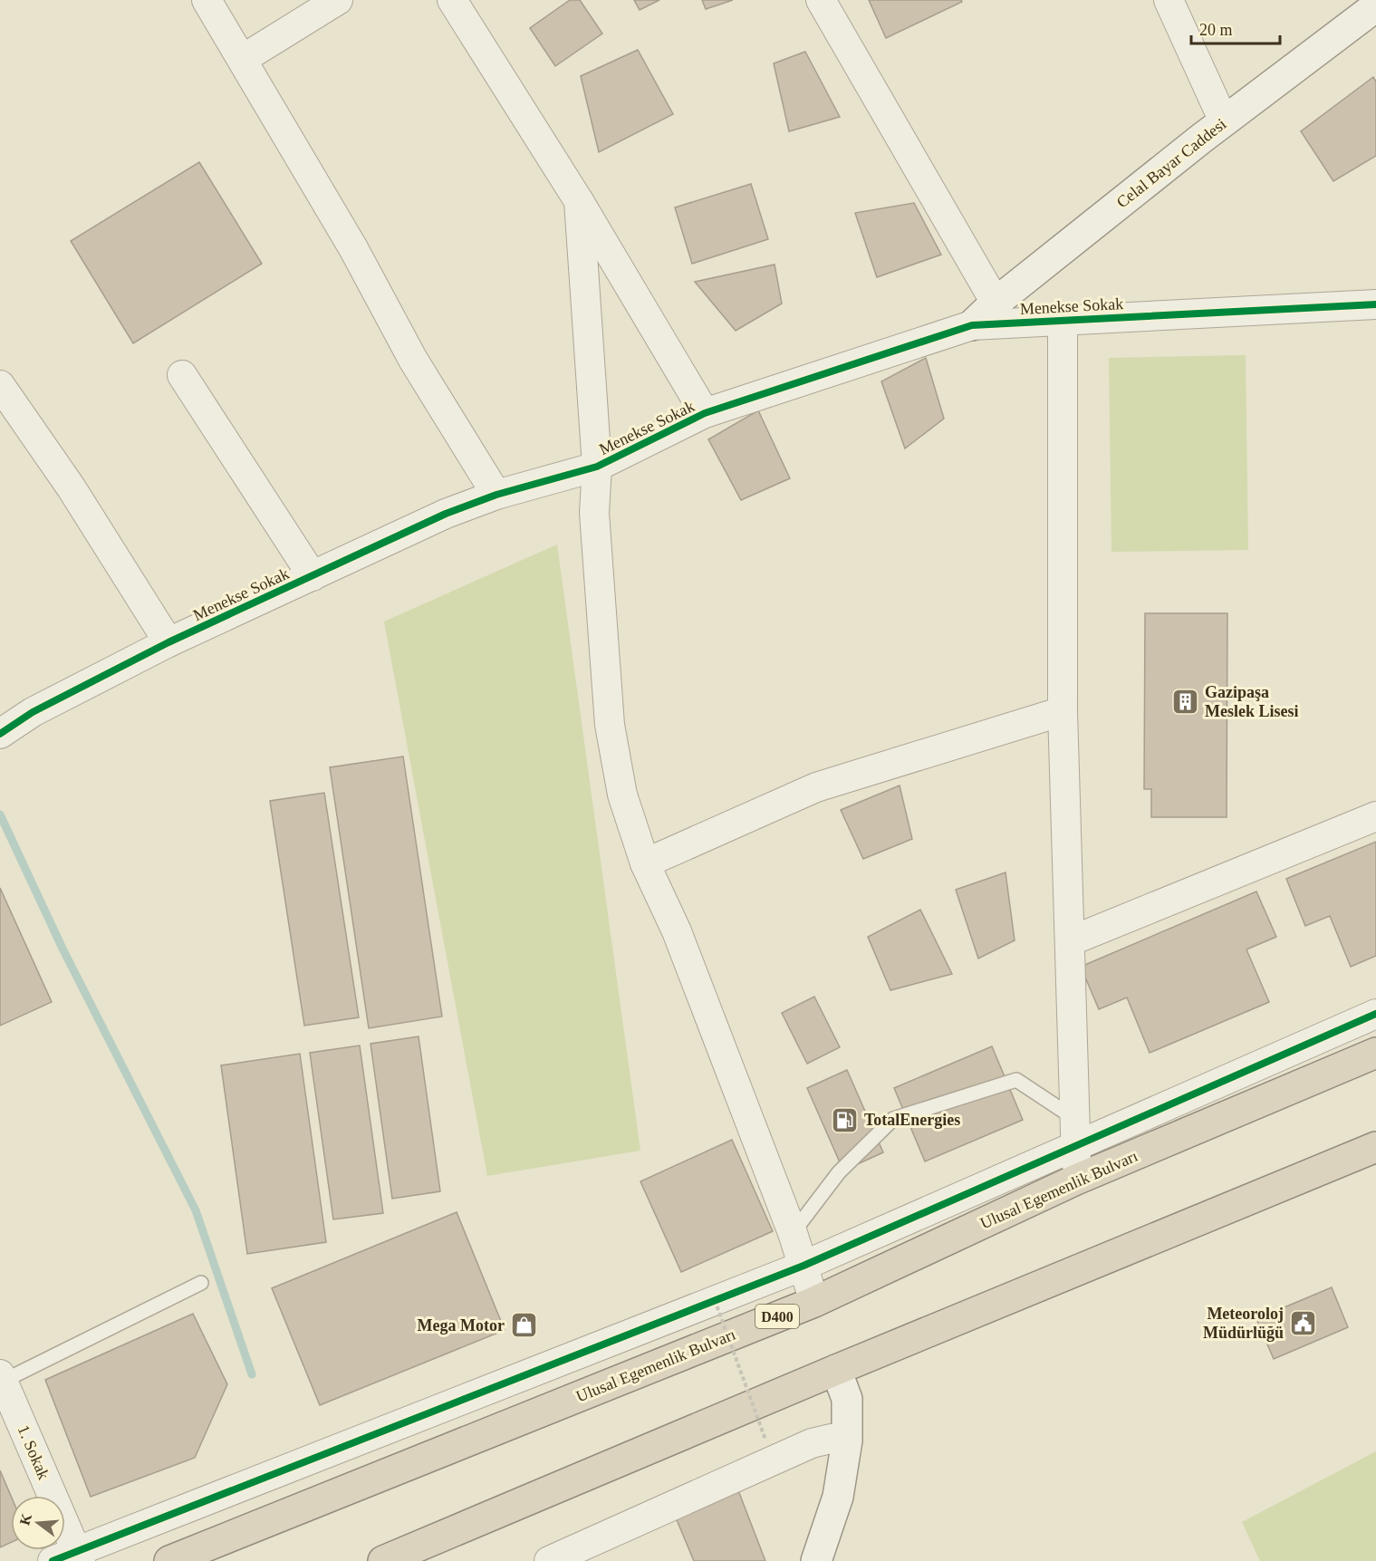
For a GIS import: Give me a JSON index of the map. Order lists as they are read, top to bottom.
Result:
{
  "streets": {
    "highway": ["Ulusal Egemenlik Bulvarı", "D400"],
    "street": ["Celal Bayar Caddesi", "Menekse Sokak", "1. Sokak"]
  },
  "crossings": [
    ["Celal Bayar Caddesi", "Menekse Sokak"]
  ],
  "places": {
    "building": ["Gazipaşa Meslek Lisesi"],
    "fuel station": ["TotalEnergies"],
    "public building": ["Meteoroloj Müdürlüğü"],
    "shop": ["Mega Motor"]
  },
  "scale_bar": "20 m",
  "north": "left"
}
